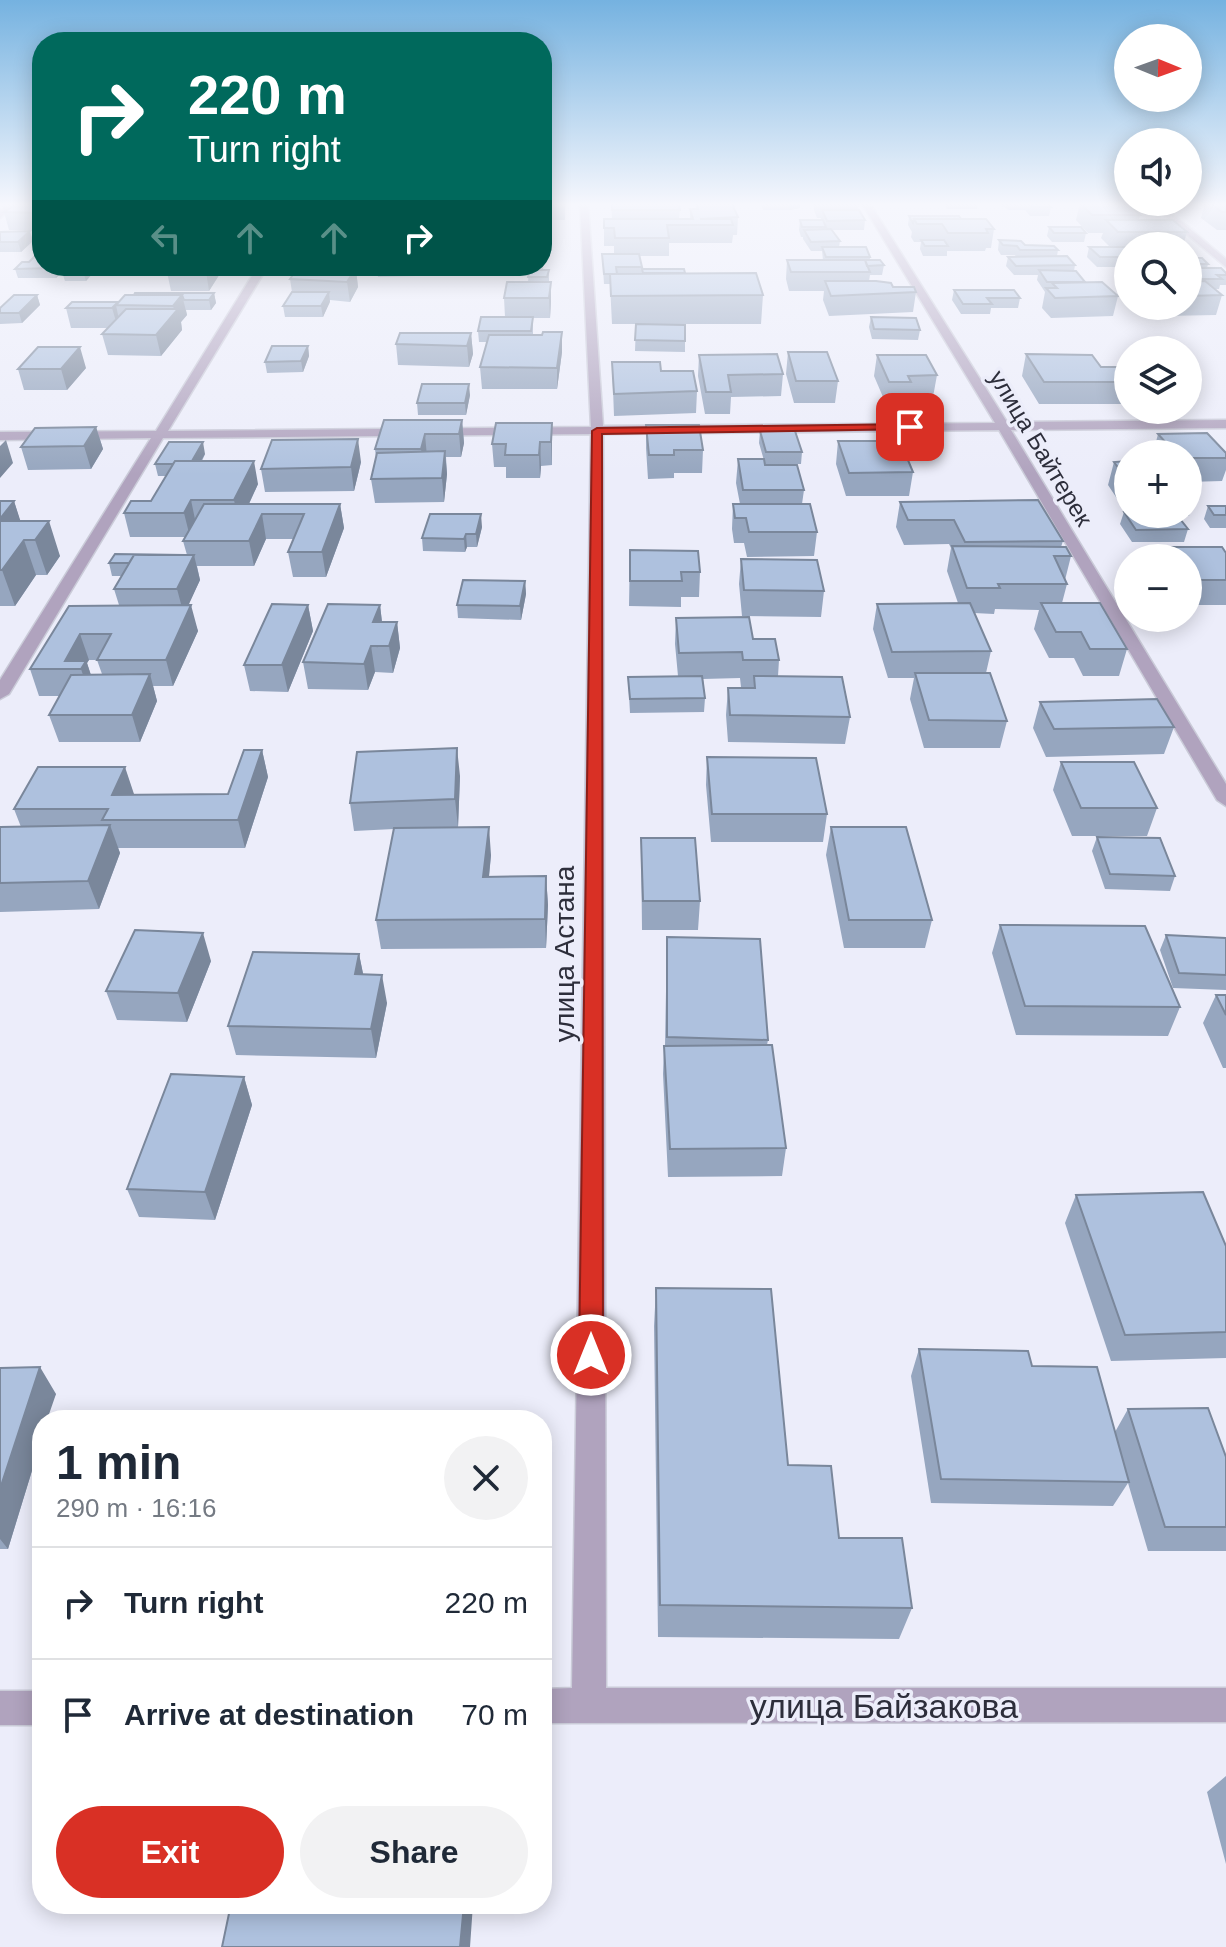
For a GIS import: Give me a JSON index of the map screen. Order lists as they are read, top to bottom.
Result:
{
  "streets": {
    "street": ["улица Байтерек", "улица Астана", "улица Байзакова"]
  },
  "crossings": [
    ["улица Астана", "улица Байзакова"]
  ],
  "north": "right",
  "page": {
    "map_buttons": ["+", "−"],
    "turn": ["220 m", "Turn right"],
    "heading": ["1 min", "290 m · 16:16"],
    "list": [
      {
        "name": "Turn right",
        "value": "220 m"
      },
      {
        "name": "Arrive at destination",
        "value": "70 m"
      }
    ],
    "buttons": ["Exit", "Share"]
  }
}
